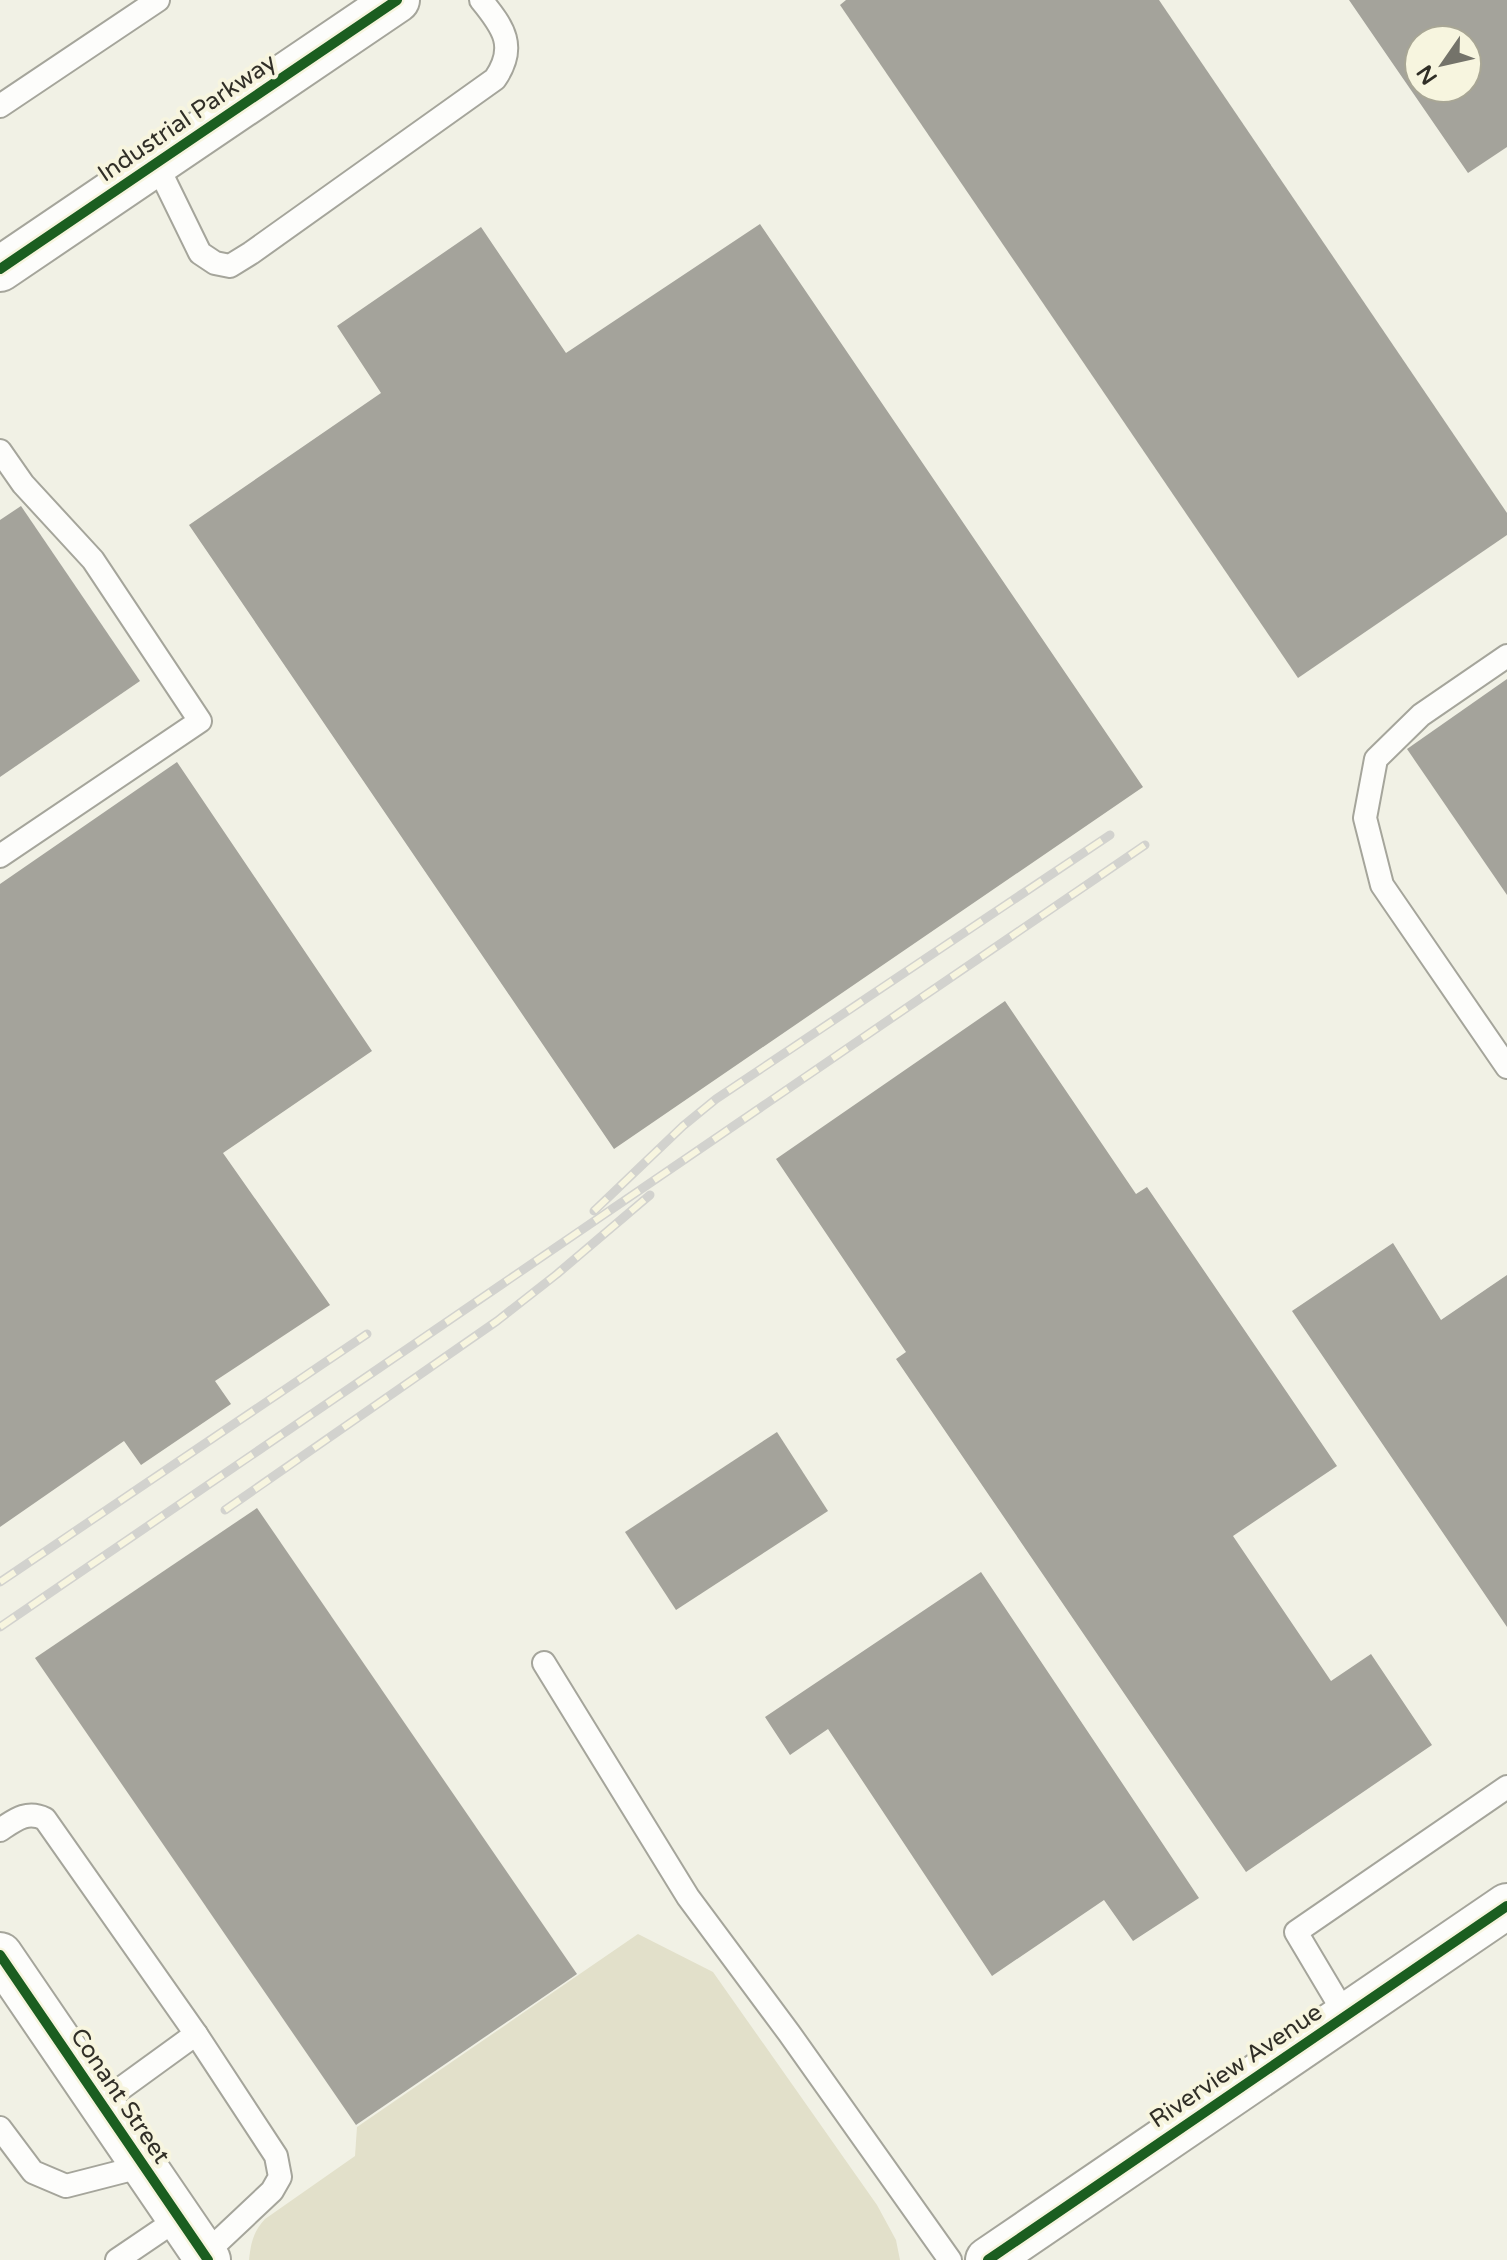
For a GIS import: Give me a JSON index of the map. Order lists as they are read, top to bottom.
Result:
{
  "streets": {
    "street": ["Industrial Parkway", "Riverview Avenue", "Conant Street"]
  },
  "north": "bottom left"
}
